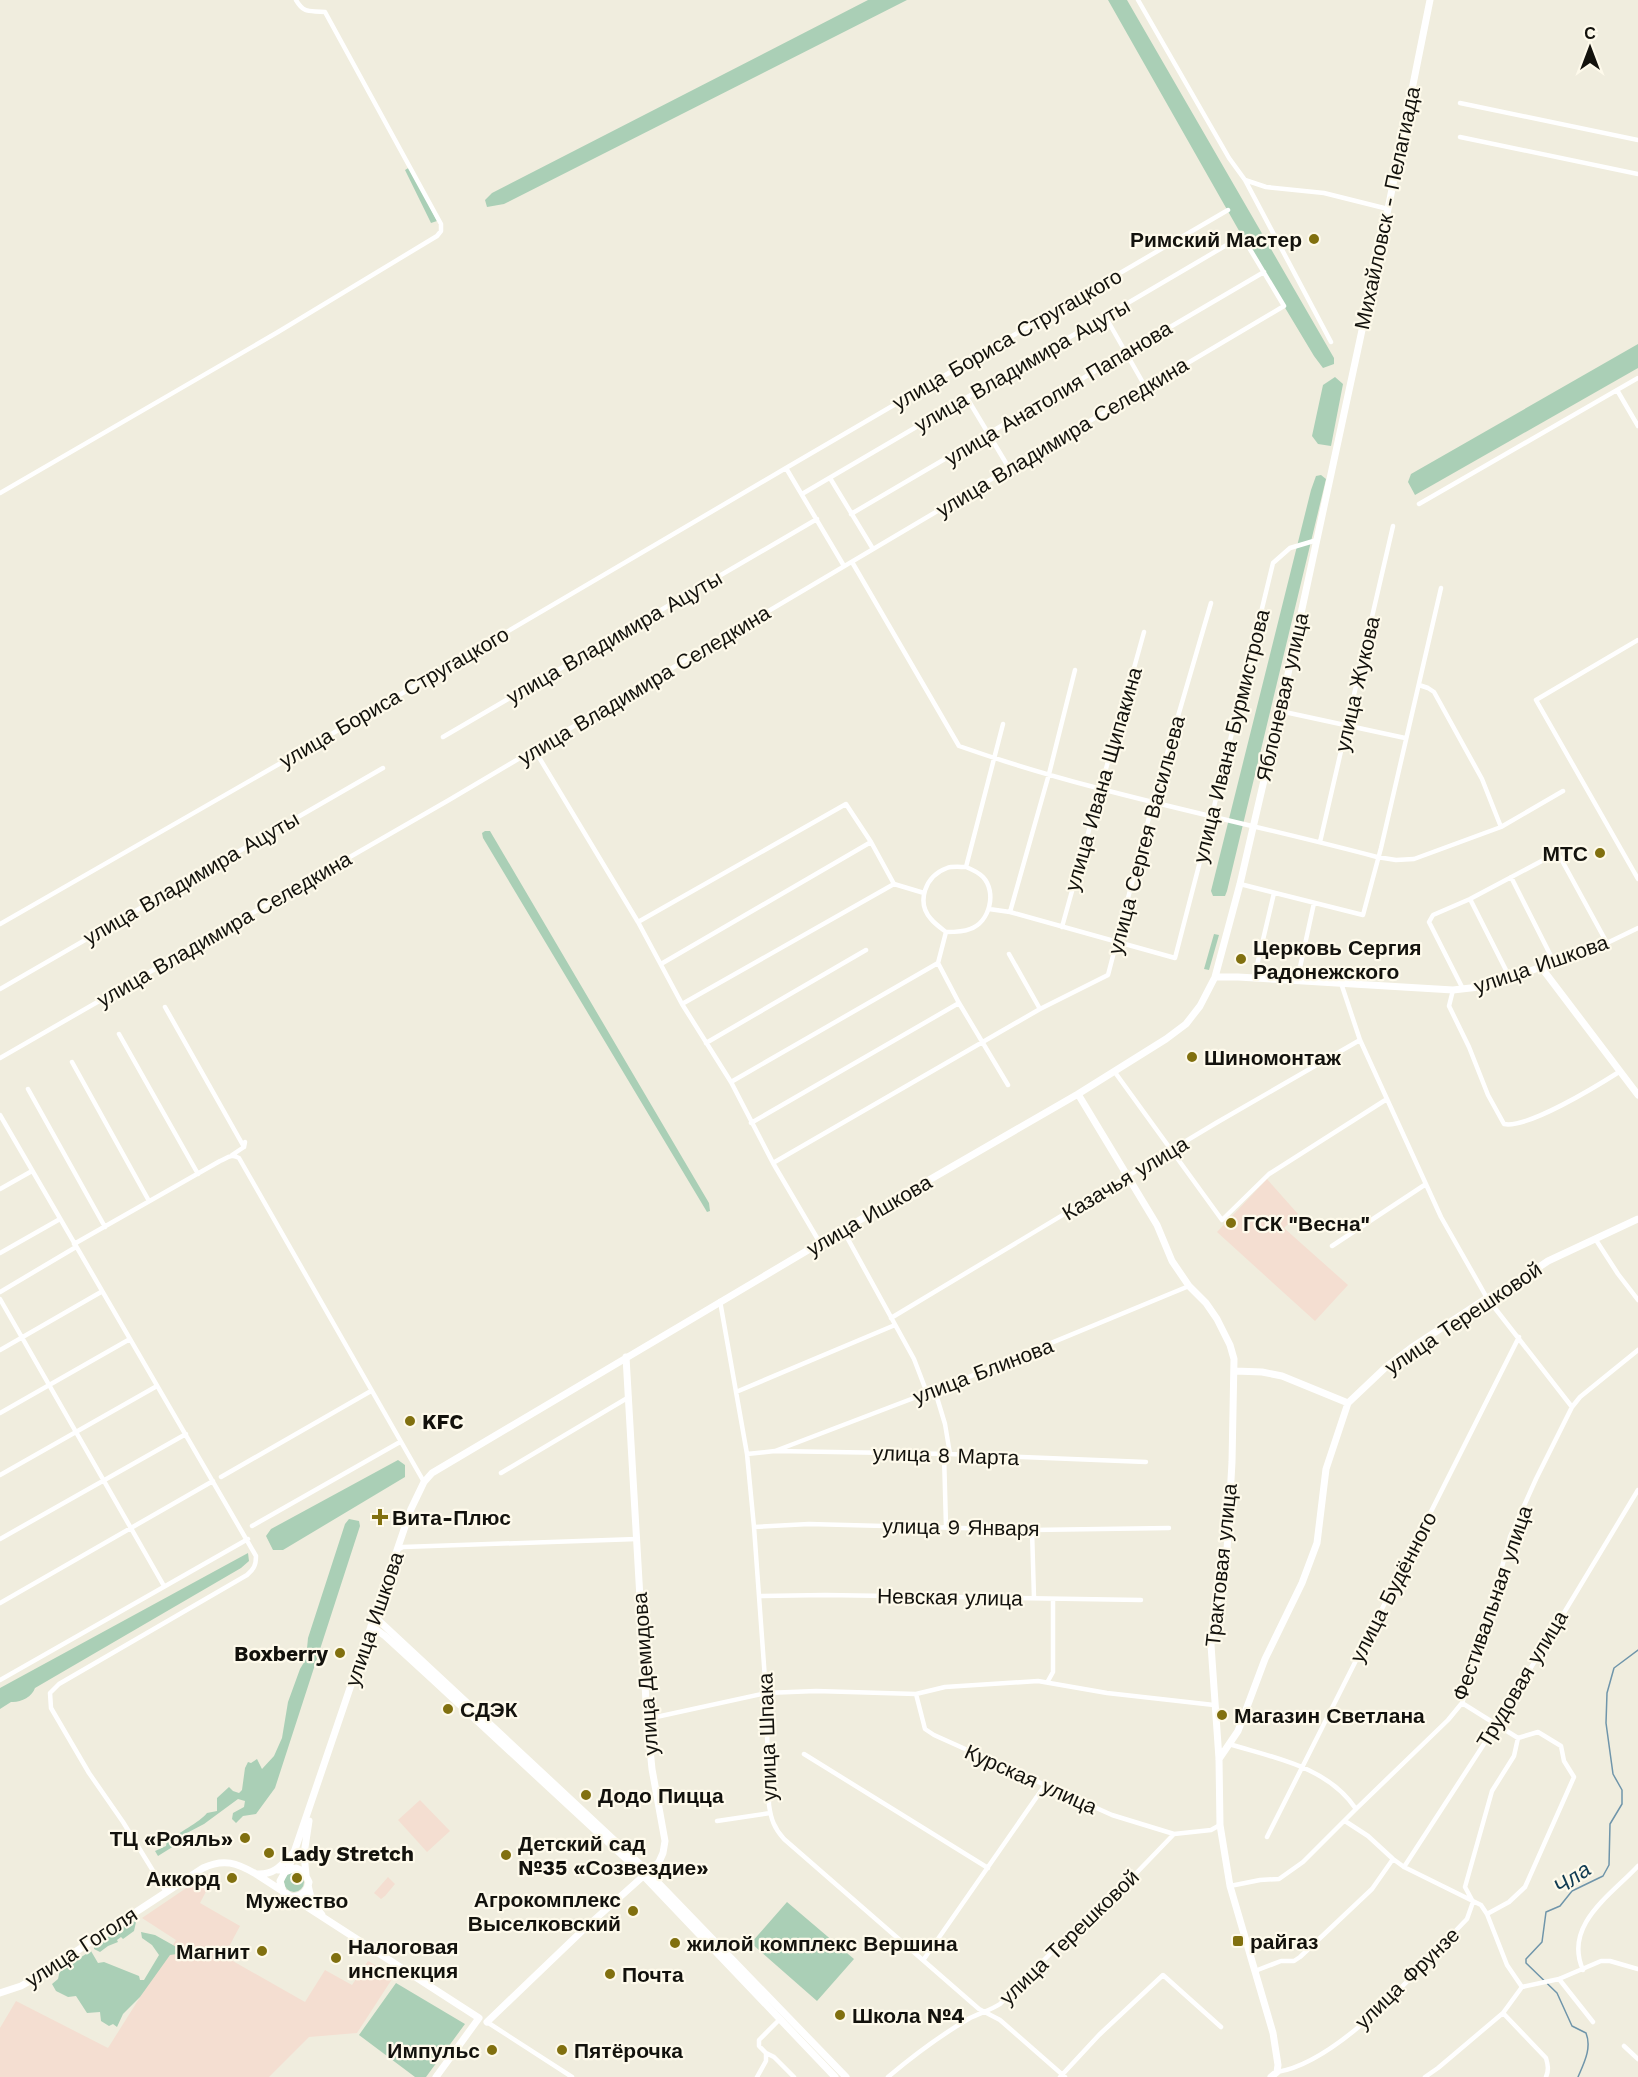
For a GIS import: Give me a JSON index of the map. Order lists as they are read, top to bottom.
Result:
{
  "streets": {
    "street": [
      "Михайловск - Пелагиада",
      "улица Бориса Стругацкого",
      "улица Владимира Ацуты",
      "улица Анатолия Папанова",
      "улица Владимира Селедкина",
      "улица Жукова",
      "Яблоневая улица",
      "улица Ивана Бурмистрова",
      "улица Ивана Щипакина",
      "улица Сергея Васильева",
      "улица Ишкова",
      "Казачья улица",
      "улица Терешковой",
      "улица Блинова",
      "улица 8 Марта",
      "улица 9 Января",
      "Трактовая улица",
      "улица Будённого",
      "Невская улица",
      "Фестивальная улица",
      "улица Демидова",
      "Трудовая улица",
      "улица Шпака",
      "Курская улица",
      "улица Гоголя",
      "улица Фрунзе"
    ]
  },
  "crossings": [
    ["Михайловск - Пелагиада", "Яблоневая улица"],
    ["улица Владимира Ацуты", "улица Анатолия Папанова"],
    ["улица Владимира Ацуты", "улица Владимира Селедкина"],
    ["улица Анатолия Папанова", "улица Владимира Селедкина"],
    ["Яблоневая улица", "улица Ивана Бурмистрова"],
    ["Яблоневая улица", "улица Ишкова"],
    ["улица Ивана Бурмистрова", "улица Сергея Васильева"],
    ["улица Ишкова", "Трактовая улица"],
    ["улица Ишкова", "улица Демидова"],
    ["улица Ишкова", "улица Шпака"],
    ["улица Ишкова", "улица Гоголя"],
    ["Казачья улица", "Трактовая улица"],
    ["улица Терешковой", "Трактовая улица"],
    ["улица Терешковой", "улица Шпака"],
    ["улица Терешковой", "Курская улица"],
    ["улица Блинова", "улица 8 Марта"],
    ["улица Блинова", "Трактовая улица"],
    ["улица 8 Марта", "улица Шпака"],
    ["улица 9 Января", "улица Шпака"],
    ["Трактовая улица", "Фестивальная улица"],
    ["Трактовая улица", "улица Фрунзе"],
    ["Невская улица", "улица Шпака"]
  ],
  "water": ["Чла"],
  "places": {
    "other": [
      "Римский Мастер",
      "МТС",
      "Церковь Сергия Радонежского",
      "Шиномонтаж",
      "ГСК \"Весна\"",
      "KFC",
      "Boxberry",
      "СДЭК",
      "Магазин Светлана",
      "Додо Пицца",
      "ТЦ «Рояль»",
      "Lady Stretch",
      "Детский сад №35 «Созвездие»",
      "Аккорд",
      "Мужество",
      "Агрокомплекс Выселковский",
      "жилой комплекс Вершина",
      "Магнит",
      "Налоговая инспекция",
      "Почта",
      "Школа №4",
      "Импульс",
      "Пятёрочка"
    ],
    "health": ["Вита-Плюс"],
    "transit": ["райгаз"]
  },
  "north": "top"
}
